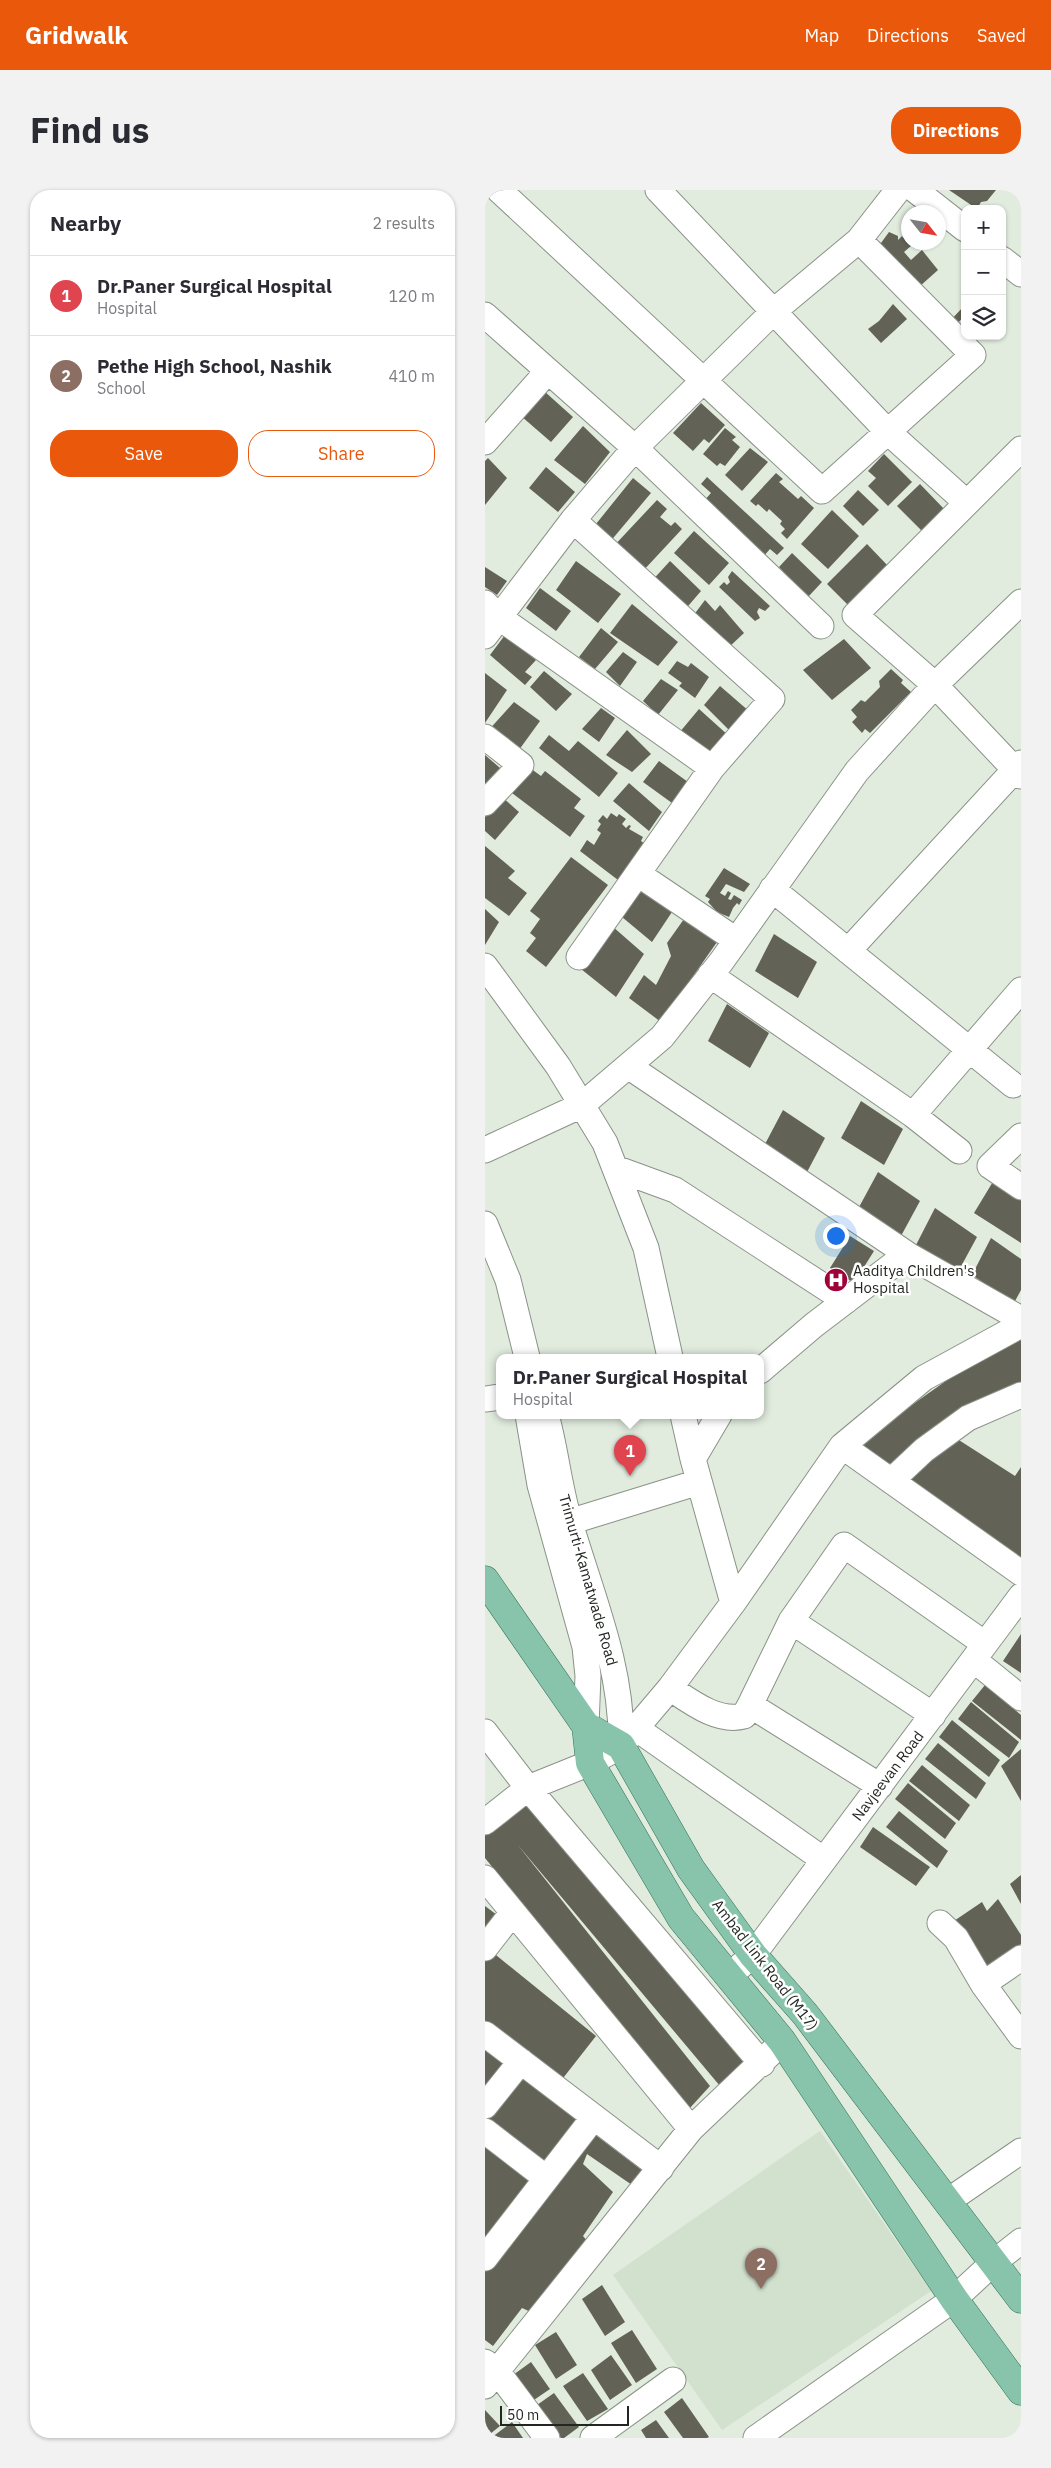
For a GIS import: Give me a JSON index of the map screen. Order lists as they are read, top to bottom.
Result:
{
  "streets": {
    "main road": ["Ambad Link Road (M17)"],
    "street": ["Trimurti-Kamatwade Road", "Navjeevan Road"]
  },
  "crossings": [
    ["Trimurti-Kamatwade Road", "Ambad Link Road (M17)"],
    ["Navjeevan Road", "Ambad Link Road (M17)"]
  ],
  "places": {
    "hospital": ["Aaditya Children's Hospital"]
  },
  "scale_bar": "50 m",
  "north": "bottom right",
  "page": {
    "header": "Gridwalk",
    "nav": ["Map", "Directions", "Saved"],
    "title": "Find us",
    "buttons": [
      "Directions",
      ["Save", "Share"]
    ],
    "heading": ["Nearby", "2 results"],
    "map_buttons": ["+", "−"],
    "list": [
      {
        "mark": "1",
        "name": "Dr.Paner Surgical Hospital",
        "note": "Hospital",
        "value": "120 m"
      },
      {
        "mark": "2",
        "name": "Pethe High School, Nashik",
        "note": "School",
        "value": "410 m"
      }
    ],
    "popup": ["Dr.Paner Surgical Hospital", "Hospital"],
    "pins": ["1", "2"],
    "scale": "50 m"
  }
}
